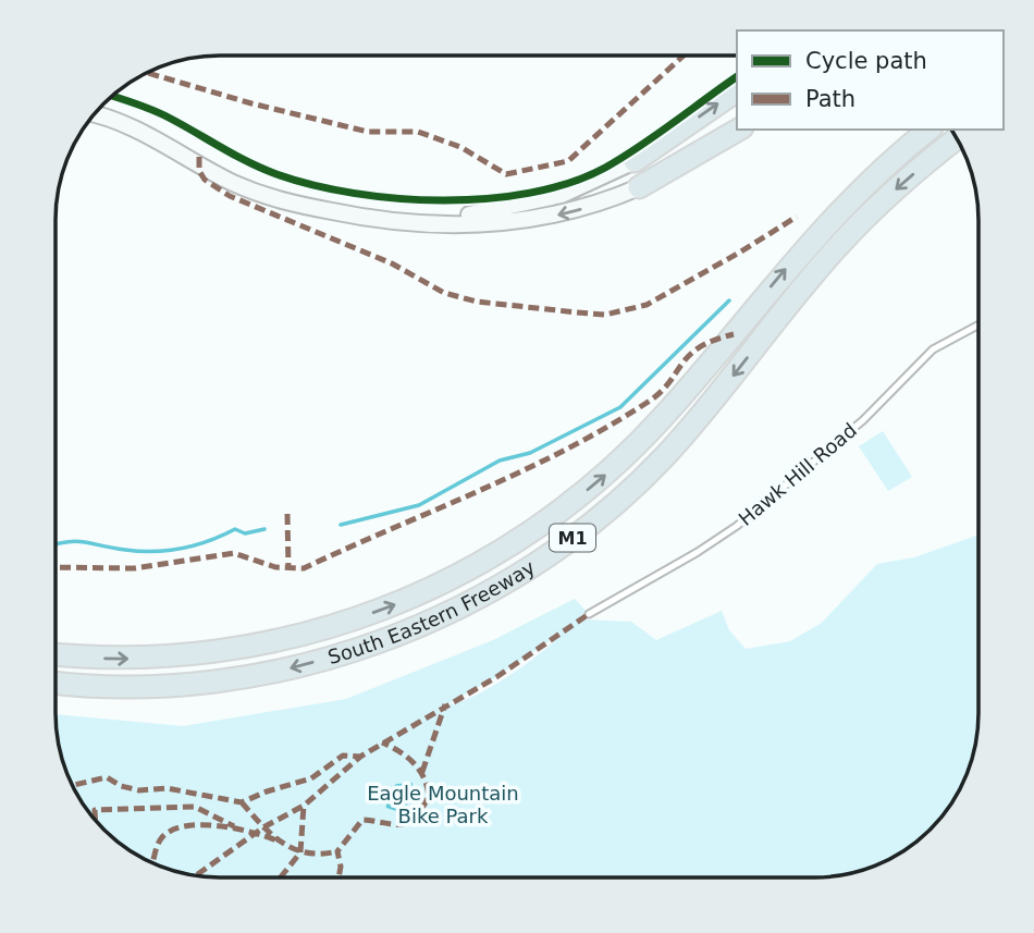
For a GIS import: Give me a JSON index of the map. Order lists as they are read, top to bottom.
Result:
{
  "streets": {
    "highway": ["M1", "South Eastern Freeway"],
    "lane": ["Hawk Hill Road"]
  },
  "parks": ["Eagle Mountain Bike Park"],
  "legend": ["Cycle path", "Path"]
}
